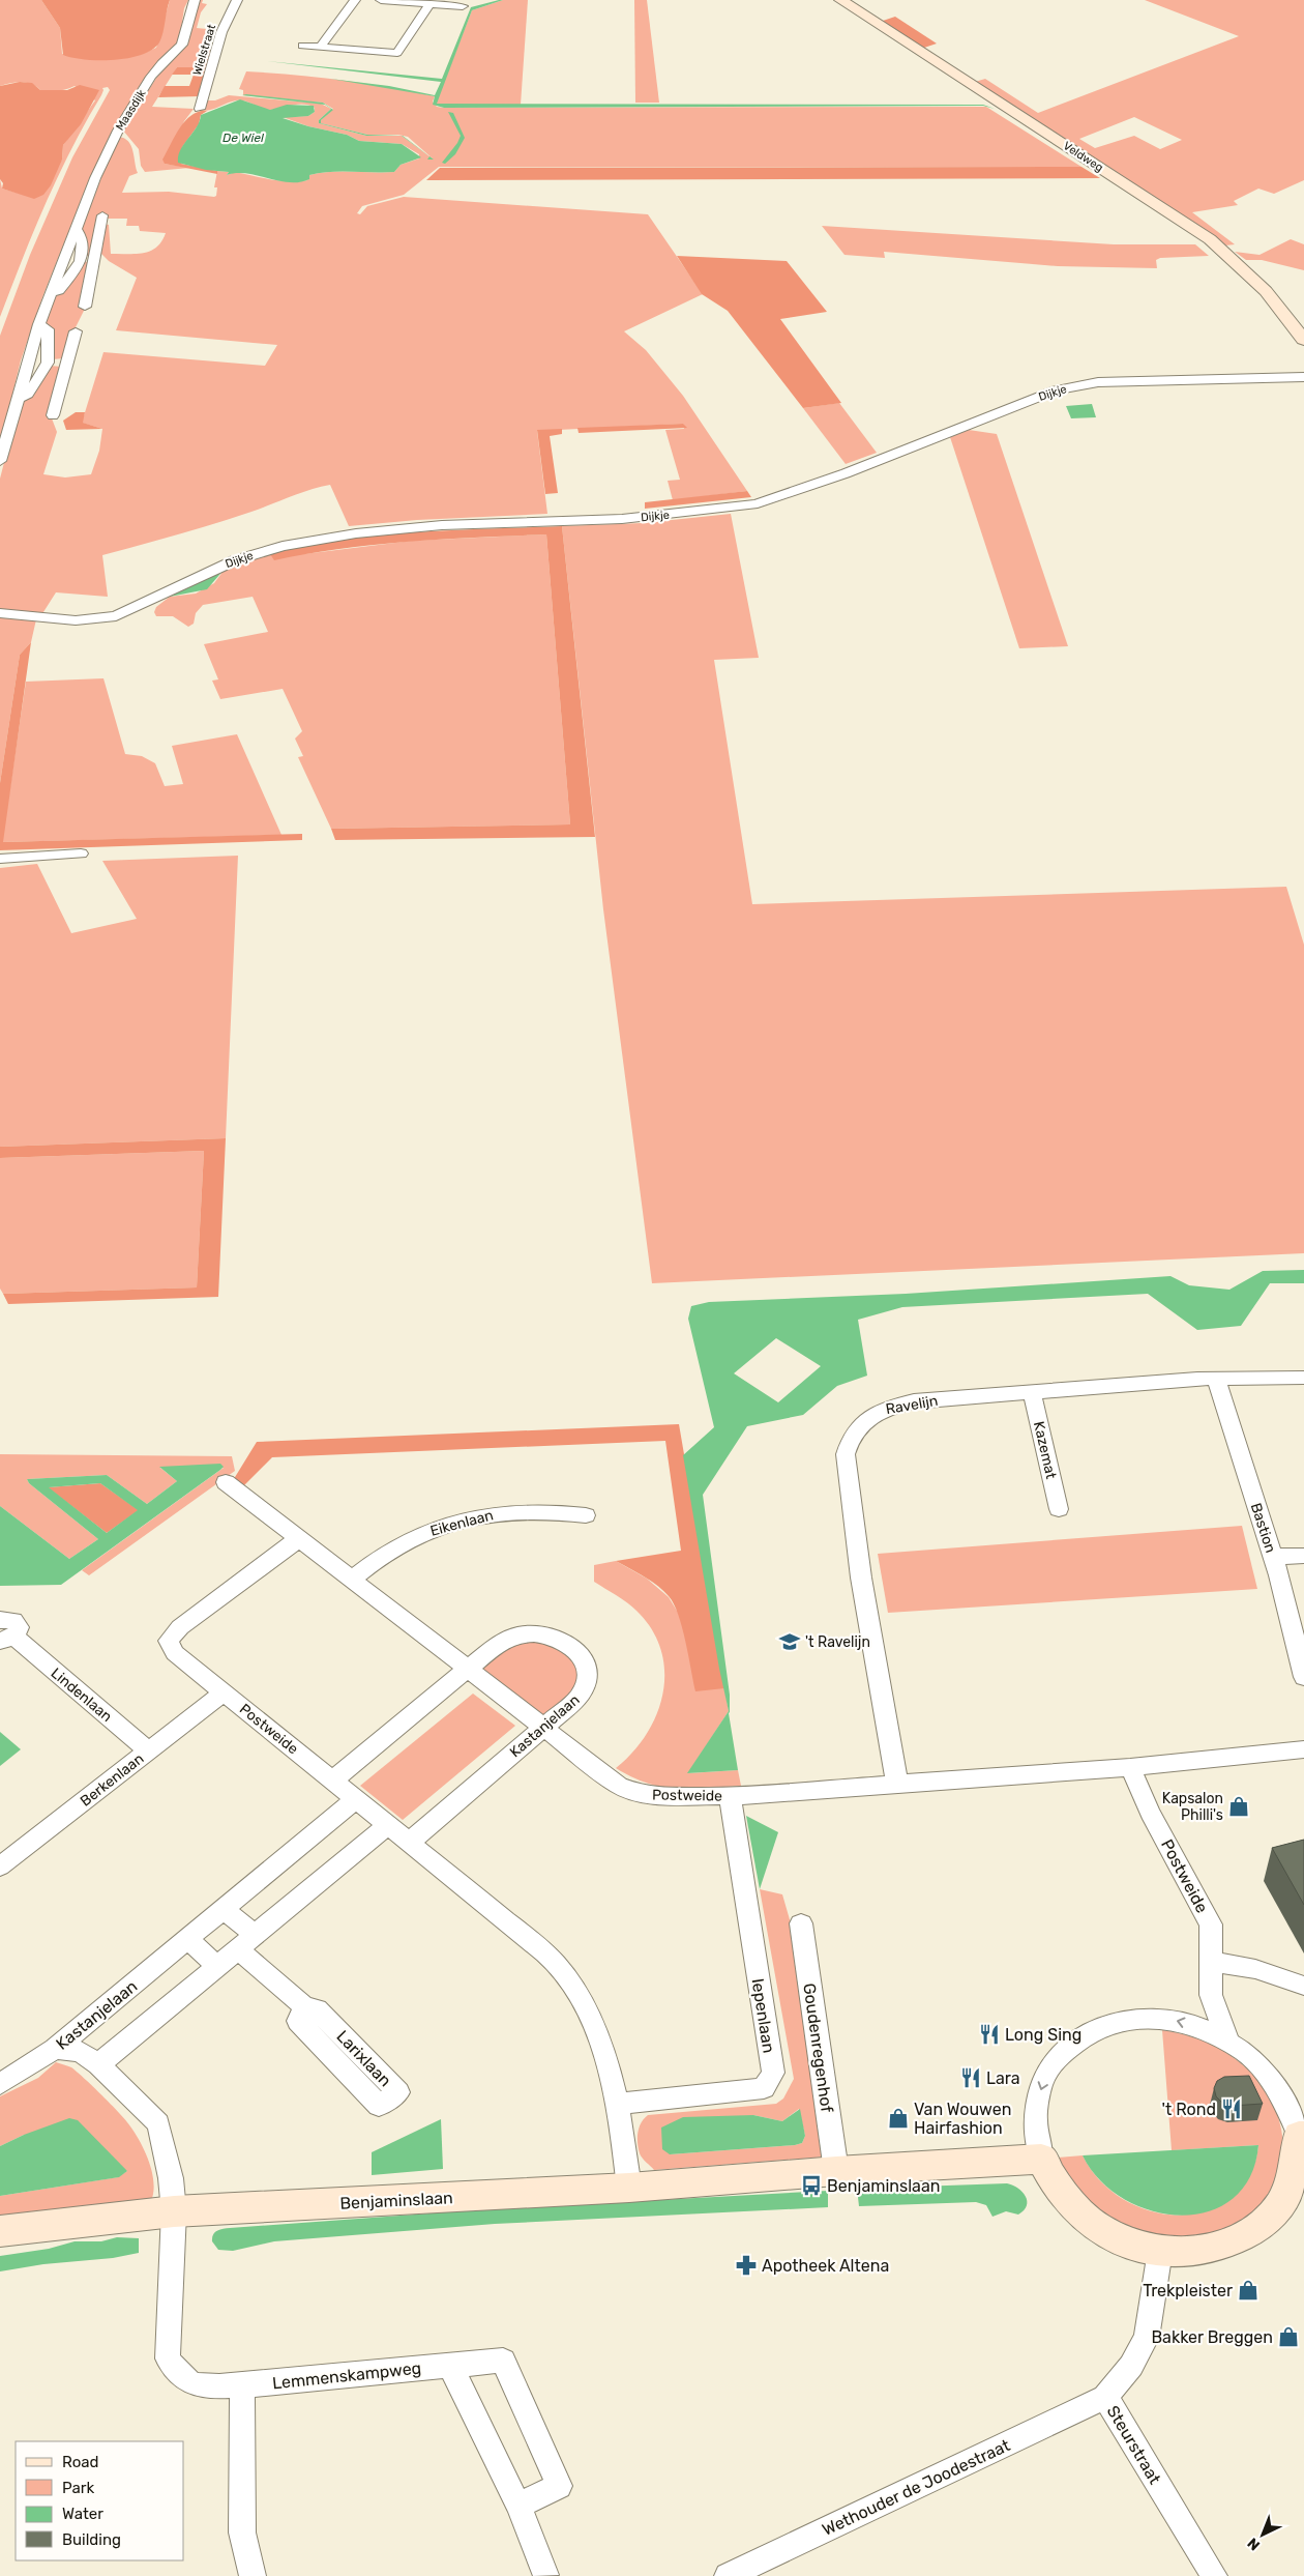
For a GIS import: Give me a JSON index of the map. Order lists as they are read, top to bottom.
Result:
{
  "streets": {
    "street": [
      "Wielstraat",
      "Maasdijk",
      "Veldweg",
      "Dijkje",
      "Ravelijn",
      "Kazemat",
      "Eikenlaan",
      "Bastion",
      "Lindenlaan",
      "Kastanjelaan",
      "Postweide",
      "Berkenlaan",
      "Iepenlaan",
      "Goudenregenhof",
      "Benjaminslaan",
      "Lemmenskampweg",
      "Steurstraat",
      "Wethouder de Joodestraat"
    ]
  },
  "crossings": [
    ["Ravelijn", "Kazemat"],
    ["Ravelijn", "Bastion"],
    ["Ravelijn", "Postweide"],
    ["Eikenlaan", "Postweide"],
    ["Lindenlaan", "Berkenlaan"],
    ["Kastanjelaan", "Postweide"],
    ["Kastanjelaan", "Lemmenskampweg"],
    ["Postweide", "Berkenlaan"],
    ["Postweide", "Iepenlaan"],
    ["Postweide", "Benjaminslaan"],
    ["Goudenregenhof", "Benjaminslaan"],
    ["Benjaminslaan", "Lemmenskampweg"],
    ["Steurstraat", "Wethouder de Joodestraat"]
  ],
  "water": ["De Wiel"],
  "places": {
    "school or university": ["'t Ravelijn"],
    "shop": [
      "Kapsalon Philli's",
      "Van Wouwen Hairfashion",
      "Trekpleister",
      "Bakker Breggen"
    ],
    "restaurant": ["Long Sing", "Lara", "'t Rond"],
    "bus stop": ["Benjaminslaan"],
    "pharmacy": ["Apotheek Altena"]
  },
  "legend": [
    "Road",
    "Park",
    "Water",
    "Building"
  ],
  "north": "bottom left"
}
